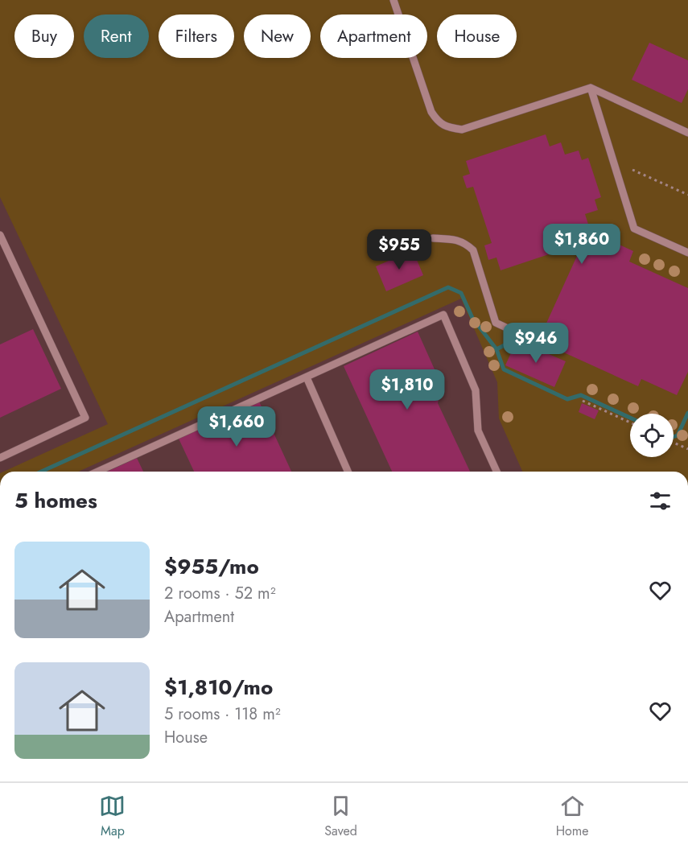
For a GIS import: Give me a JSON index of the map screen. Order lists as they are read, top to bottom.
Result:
{
  "page": {
    "chip": [
      "Buy",
      "Rent",
      "Filters",
      "New",
      "Apartment",
      "House"
    ],
    "price": [
      "$1,860",
      "$955",
      "$946",
      "$1,810",
      "$1,660"
    ],
    "heading": "5 homes",
    "list": [
      {
        "name": "$955/mo",
        "note": "2 rooms · 52 m² · Apartment"
      },
      {
        "name": "$1,810/mo",
        "note": "5 rooms · 118 m² · House"
      }
    ],
    "tabs": ["Map", "Saved", "Home"]
  }
}
